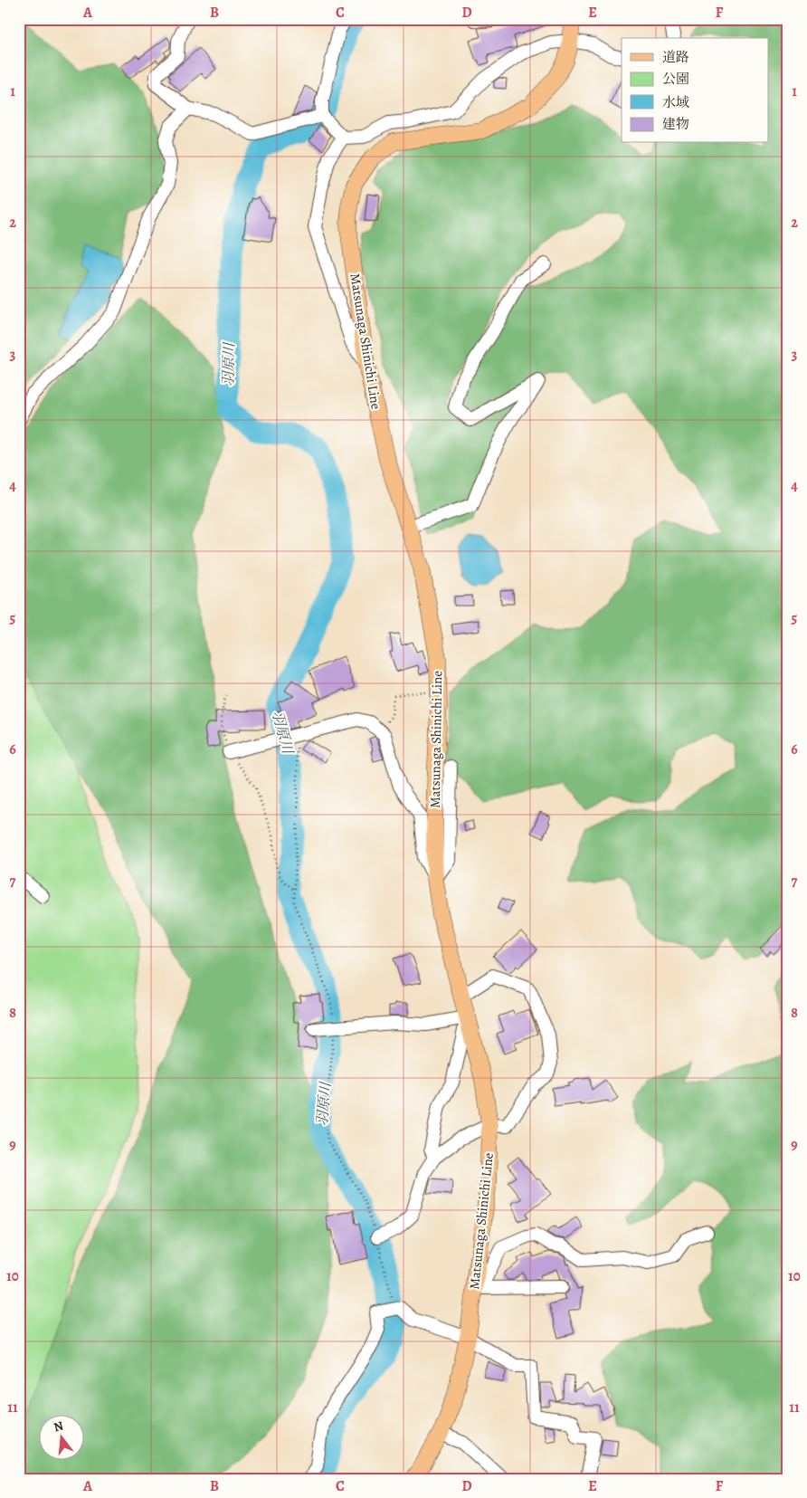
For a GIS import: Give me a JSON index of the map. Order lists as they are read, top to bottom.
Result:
{
  "streets": {
    "main road": ["Matsunaga Shinichi Line"]
  },
  "water": ["羽原川"],
  "legend": [
    "道路",
    "公園",
    "水域",
    "建物"
  ],
  "north": "top",
  "grid": {
    "columns": [
      "A",
      "B",
      "C",
      "D",
      "E",
      "F"
    ],
    "rows": [
      "1",
      "2",
      "3",
      "4",
      "5",
      "6",
      "7",
      "8",
      "9",
      "10",
      "11"
    ]
  }
}
